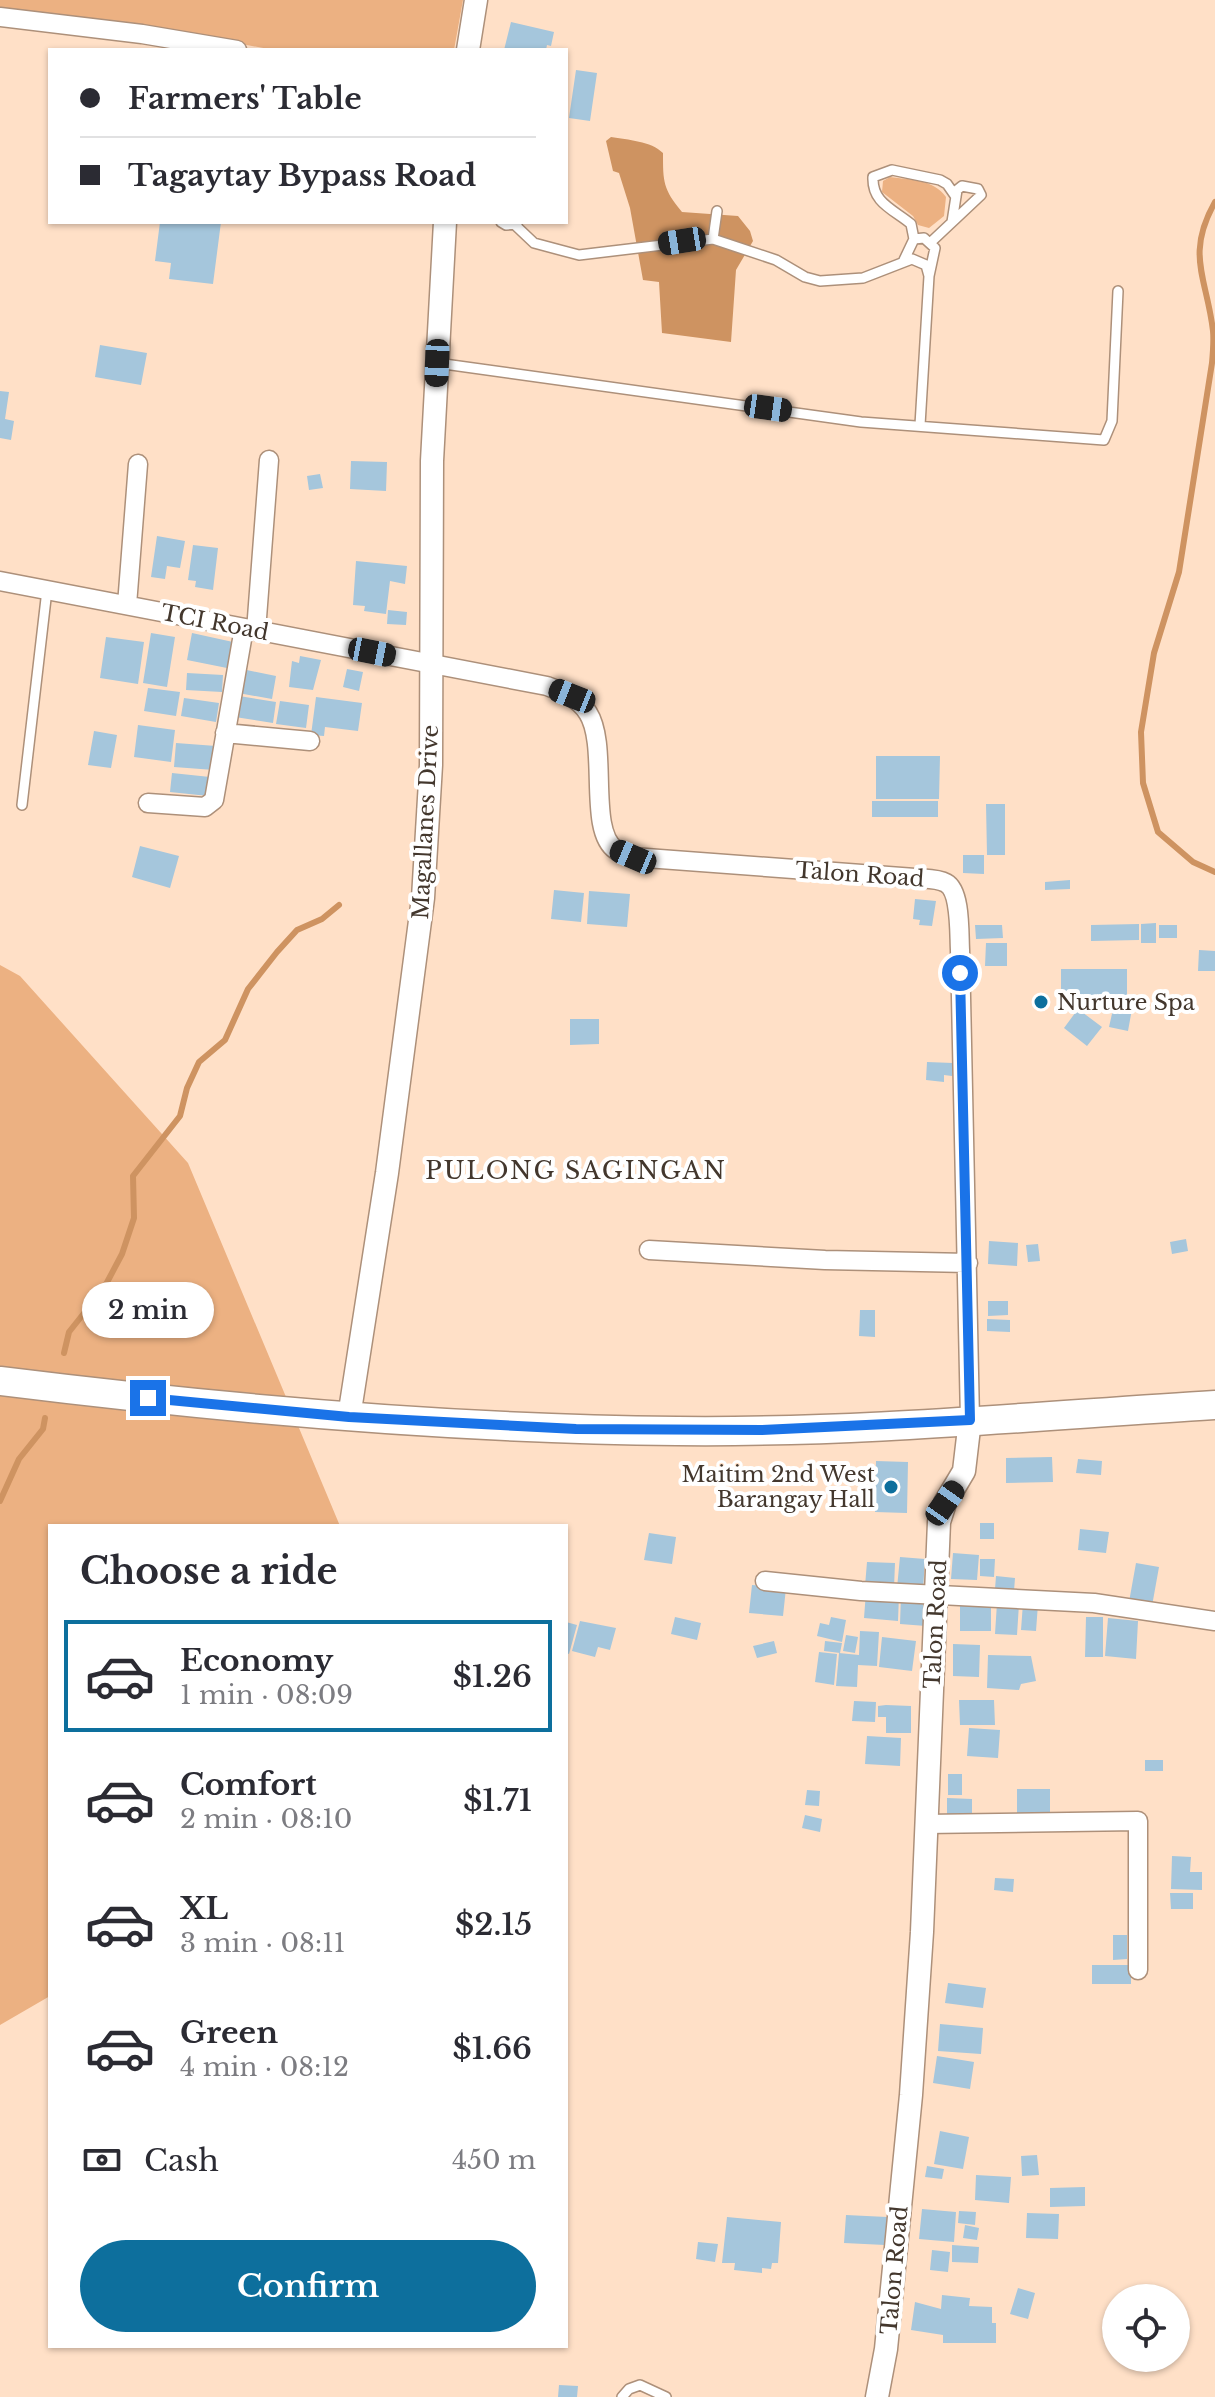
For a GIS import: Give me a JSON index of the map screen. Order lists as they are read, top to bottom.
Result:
{
  "streets": {
    "street": ["TCI Road", "Magallanes Drive", "Talon Road"]
  },
  "crossings": [
    ["TCI Road", "Magallanes Drive"],
    ["TCI Road", "Talon Road"],
    ["Magallanes Drive", "Talon Road"]
  ],
  "districts": ["PULONG SAGINGAN"],
  "places": ["Nurture Spa", "Maitim 2nd West Barangay Hall"],
  "page": {
    "banner": ["Farmers' Table", "Tagaytay Bypass Road"],
    "bubble": "2 min",
    "heading": "Choose a ride",
    "list": [
      {
        "name": "Economy",
        "note": "1 min · 08:09",
        "value": "$1.26"
      },
      {
        "name": "Comfort",
        "note": "2 min · 08:10",
        "value": "$1.71"
      },
      {
        "name": "XL",
        "note": "3 min · 08:11",
        "value": "$2.15"
      },
      {
        "name": "Green",
        "note": "4 min · 08:12",
        "value": "$1.66"
      }
    ],
    "pay": ["Cash", "450 m"],
    "buttons": "Confirm"
  }
}
